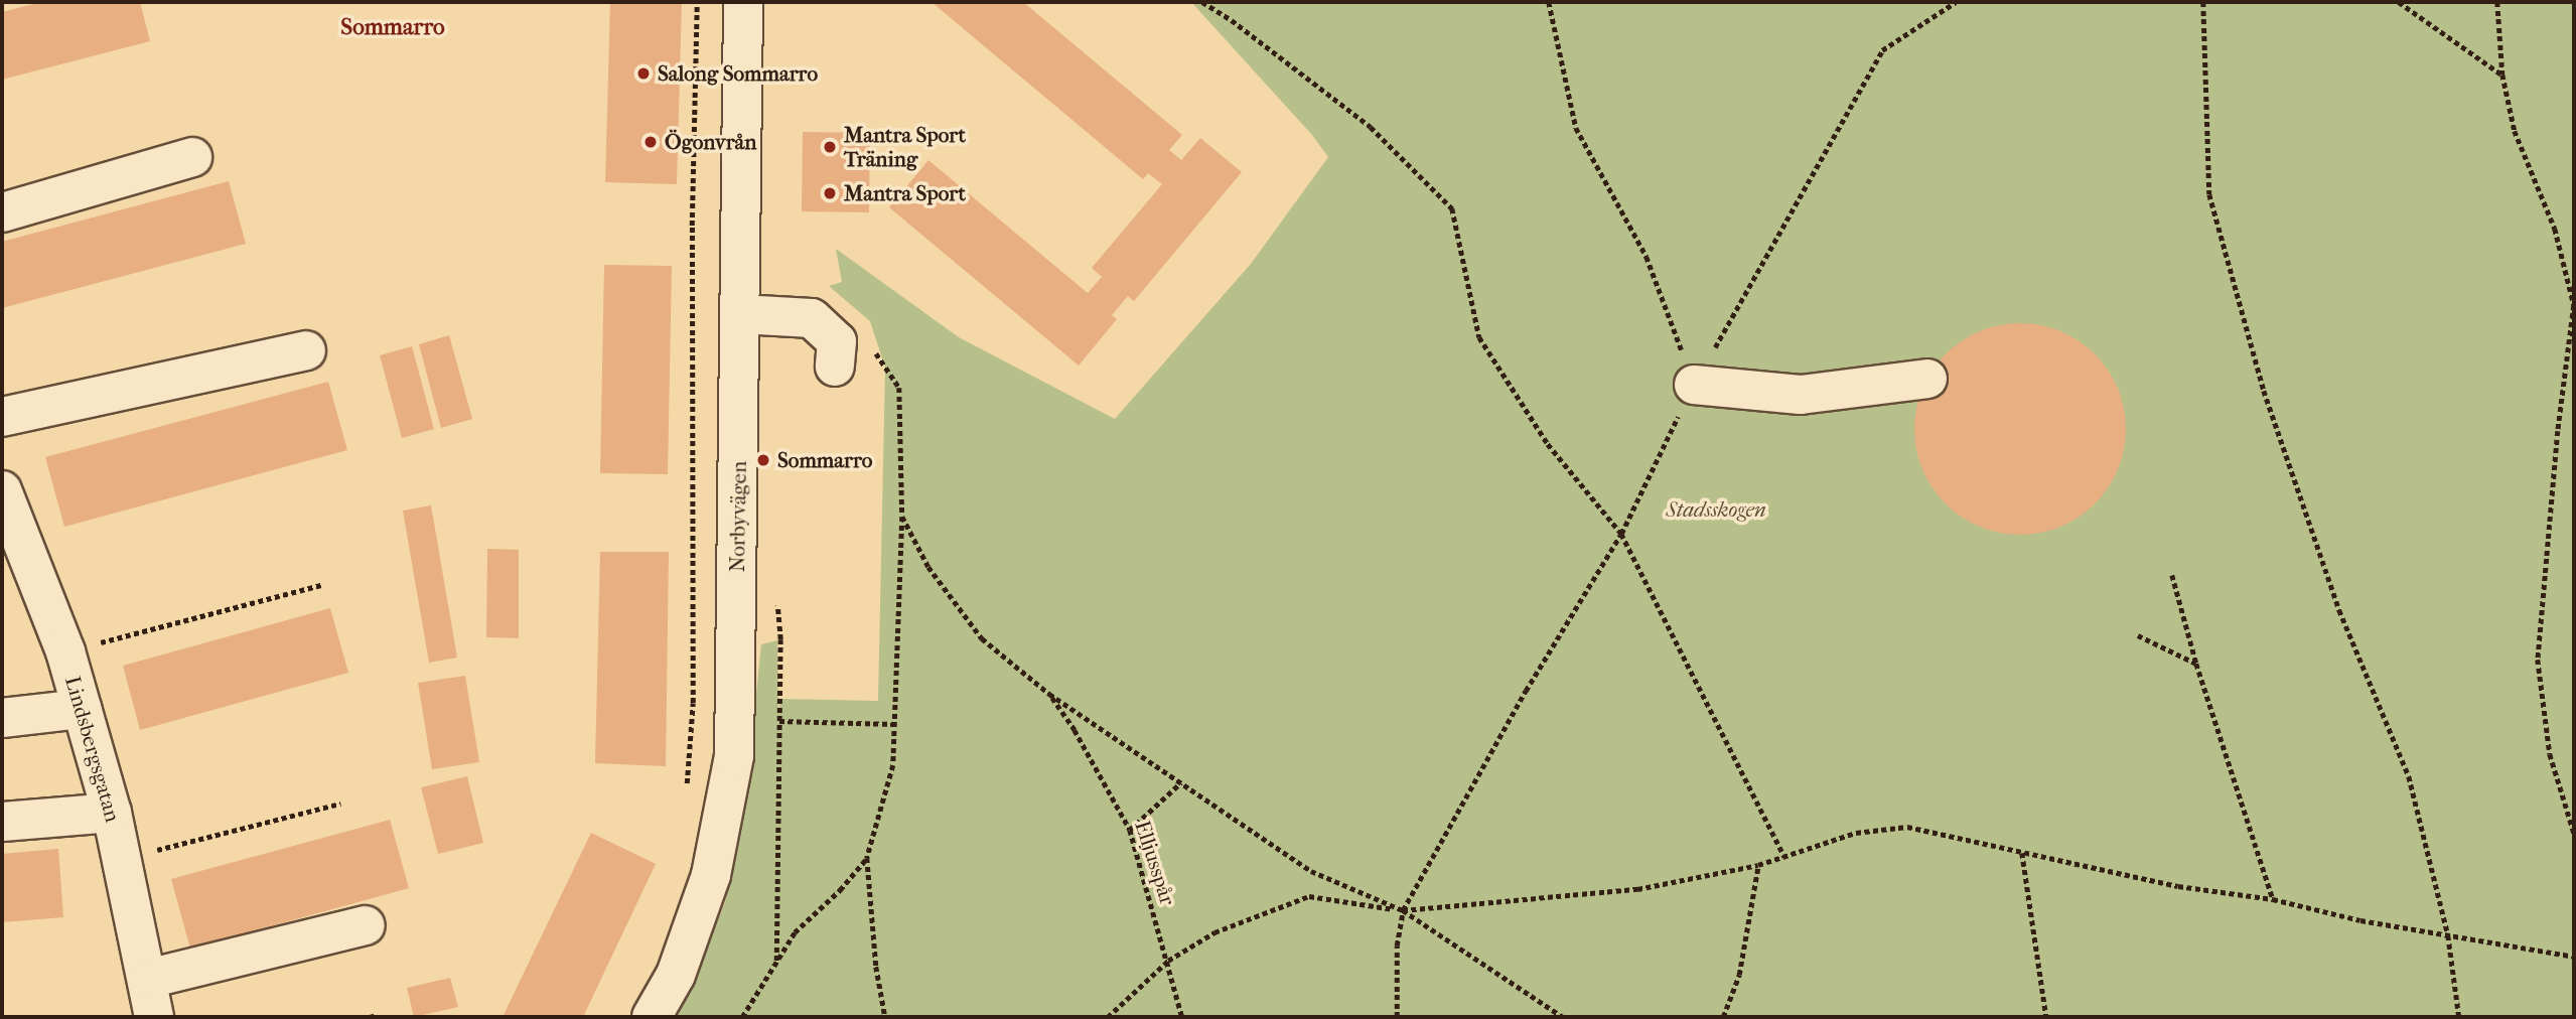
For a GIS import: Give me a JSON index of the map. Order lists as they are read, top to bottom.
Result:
{
  "streets": {
    "street": ["Norbyvägen", "Lindsbergsgatan"],
    "path": ["Elljusspår"]
  },
  "districts": ["Sommarro"],
  "parks": ["Stadsskogen"],
  "places": [
    "Salong Sommarro",
    "Ögonvrån",
    "Mantra Sport Träning",
    "Mantra Sport",
    "Sommarro"
  ]
}
